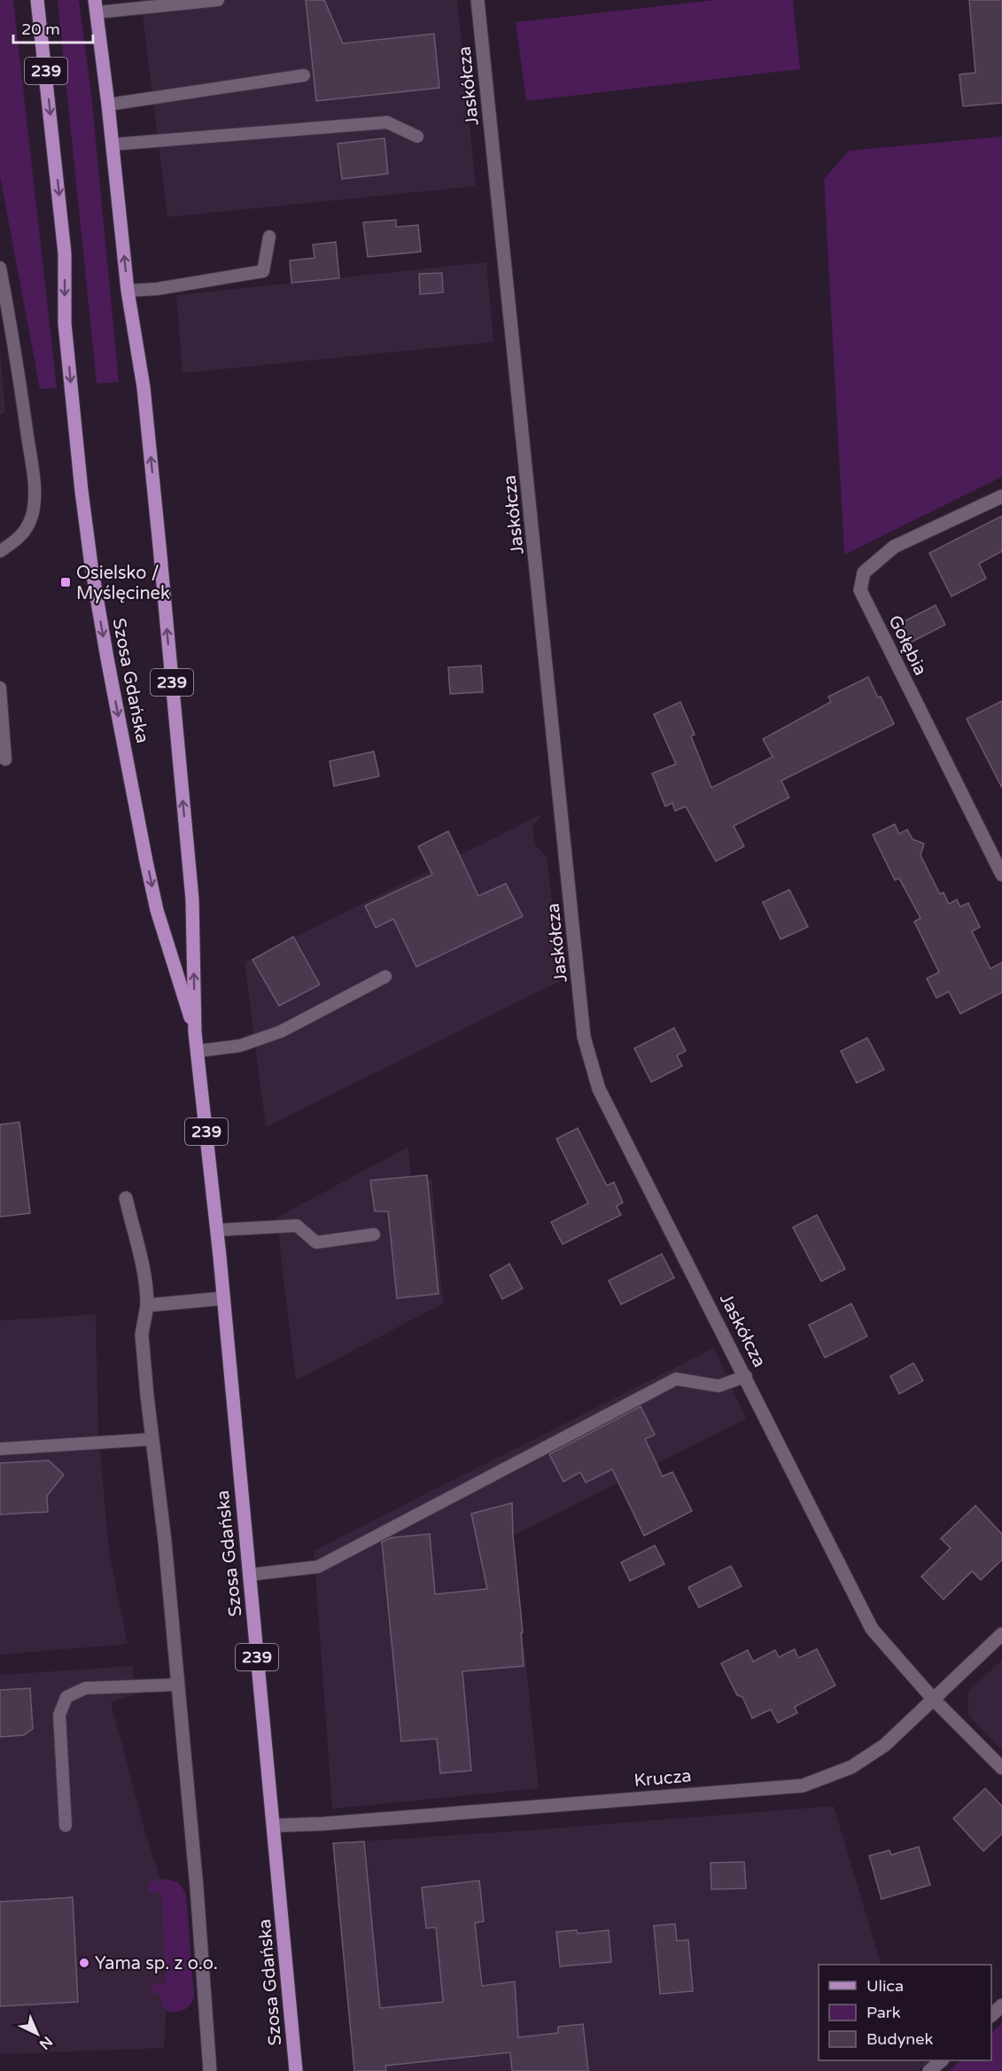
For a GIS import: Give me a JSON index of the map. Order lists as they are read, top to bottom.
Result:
{
  "streets": {
    "main road": ["239", "Szosa Gdańska"],
    "street": ["Jaskółcza", "Gołębia", "Krucza"]
  },
  "crossings": [
    ["239", "Szosa Gdańska"],
    ["Jaskółcza", "Krucza"],
    ["Szosa Gdańska", "Krucza"]
  ],
  "places": {
    "transit": ["Osielsko / Myślęcinek"],
    "other": ["Yama sp. z o.o."]
  },
  "legend": ["Ulica", "Park", "Budynek"],
  "scale_bar": "20 m",
  "north": "bottom right"
}
